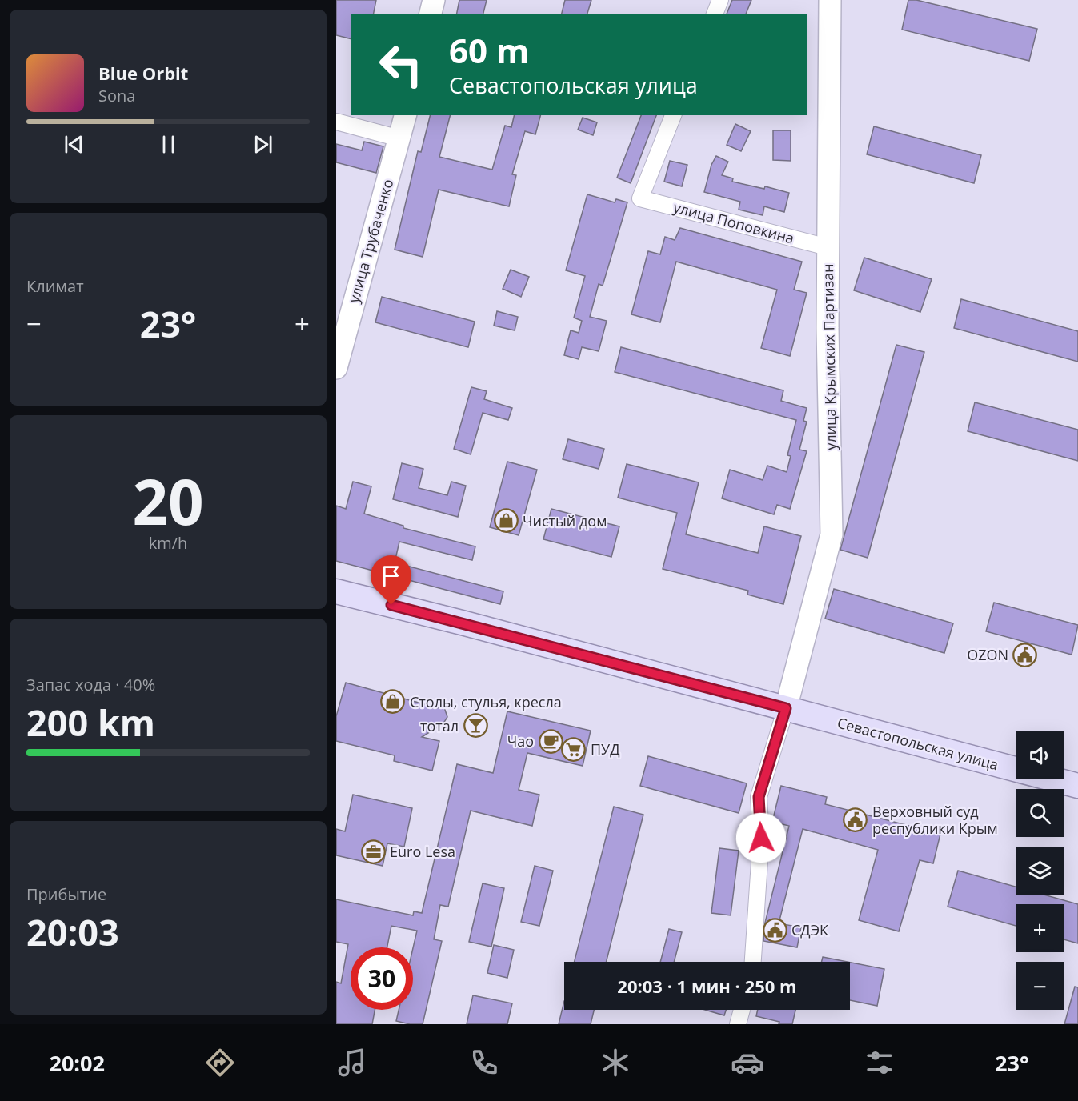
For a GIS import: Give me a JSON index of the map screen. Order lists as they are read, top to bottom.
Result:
{
  "streets": {
    "main road": ["улица Трубаченко", "улица Крымских Партизан", "Севастопольская улица"],
    "street": ["улица Поповкина"]
  },
  "crossings": [
    ["улица Поповкина", "улица Крымских Партизан"],
    ["улица Крымских Партизан", "Севастопольская улица"]
  ],
  "places": {
    "shop": ["Чистый дом", "Столы, стулья, кресла"],
    "public building": ["OZON", "Верховный суд республики Крым", "СДЭК"],
    "bar": ["тотал"],
    "cafe": ["Чао"],
    "supermarket": ["ПУД"],
    "office": ["Euro Lesa"]
  },
  "page": {
    "turn": ["60 m", "Севастопольская улица"],
    "song": ["Blue Orbit", "Sona"],
    "tile": [
      "Климат",
      ["20", "km/h"],
      ["Запас хода · 40%", "200 km"],
      ["Прибытие", "20:03"]
    ],
    "heat": ["−", "23°", "+"],
    "map_buttons": ["+", "−"],
    "limit": "30",
    "trip": "20:03 · 1 мин · 250 m",
    "tabs": ["20:02", "23°"]
  }
}
